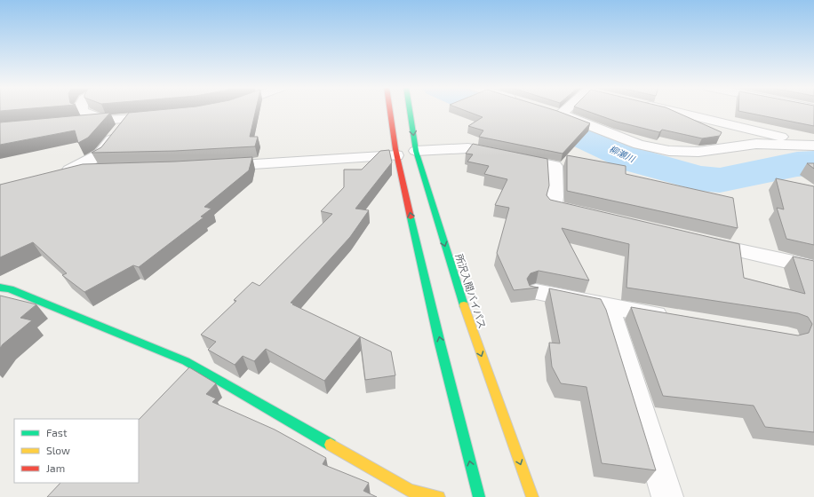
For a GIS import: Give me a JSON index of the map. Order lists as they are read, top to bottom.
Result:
{
  "streets": {
    "main road": ["所沢入間バイパス"]
  },
  "water": ["柳瀬川"],
  "legend": ["Fast", "Slow", "Jam"]
}
